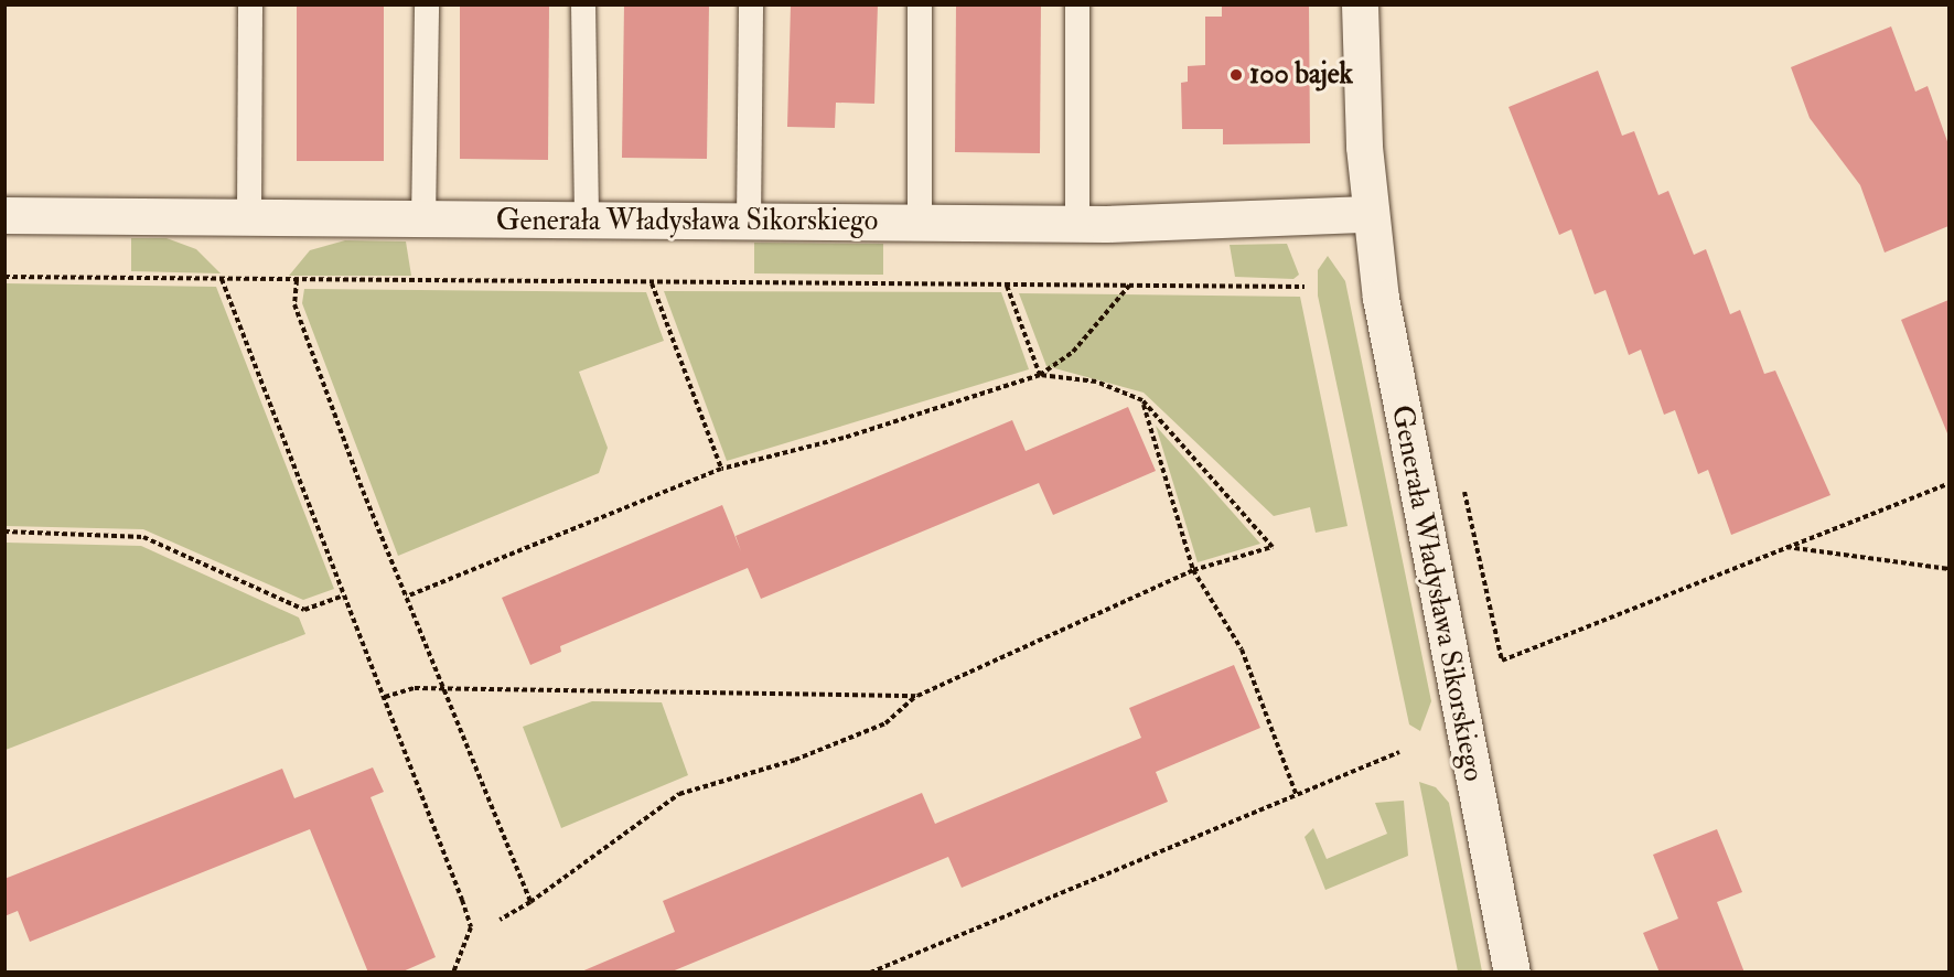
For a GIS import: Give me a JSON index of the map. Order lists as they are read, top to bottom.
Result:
{
  "streets": {
    "street": ["Generała Władysława Sikorskiego"]
  },
  "places": ["100 bajek"]
}
